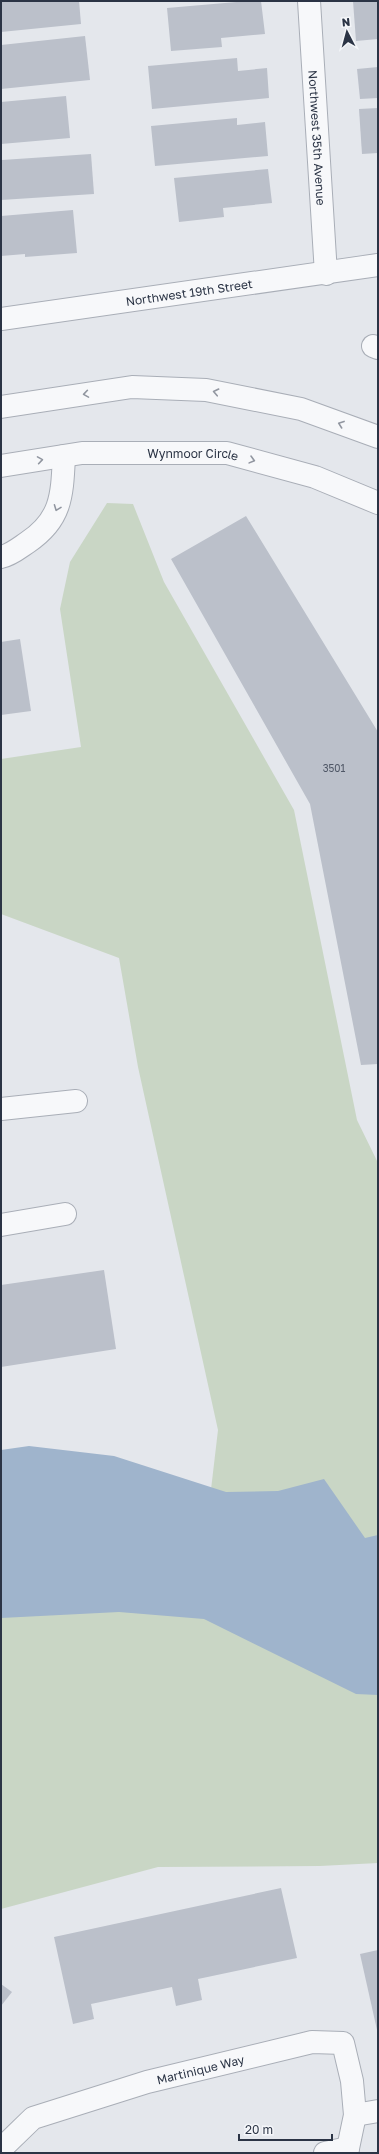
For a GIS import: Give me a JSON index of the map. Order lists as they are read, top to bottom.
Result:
{
  "streets": {
    "street": [
      "Northwest 35th Avenue",
      "Northwest 19th Street",
      "Wynmoor Circle",
      "Martinique Way"
    ]
  },
  "crossings": [
    ["Northwest 35th Avenue", "Northwest 19th Street"]
  ],
  "house_numbers": ["3501"],
  "scale_bar": "20 m",
  "north": "top"
}
